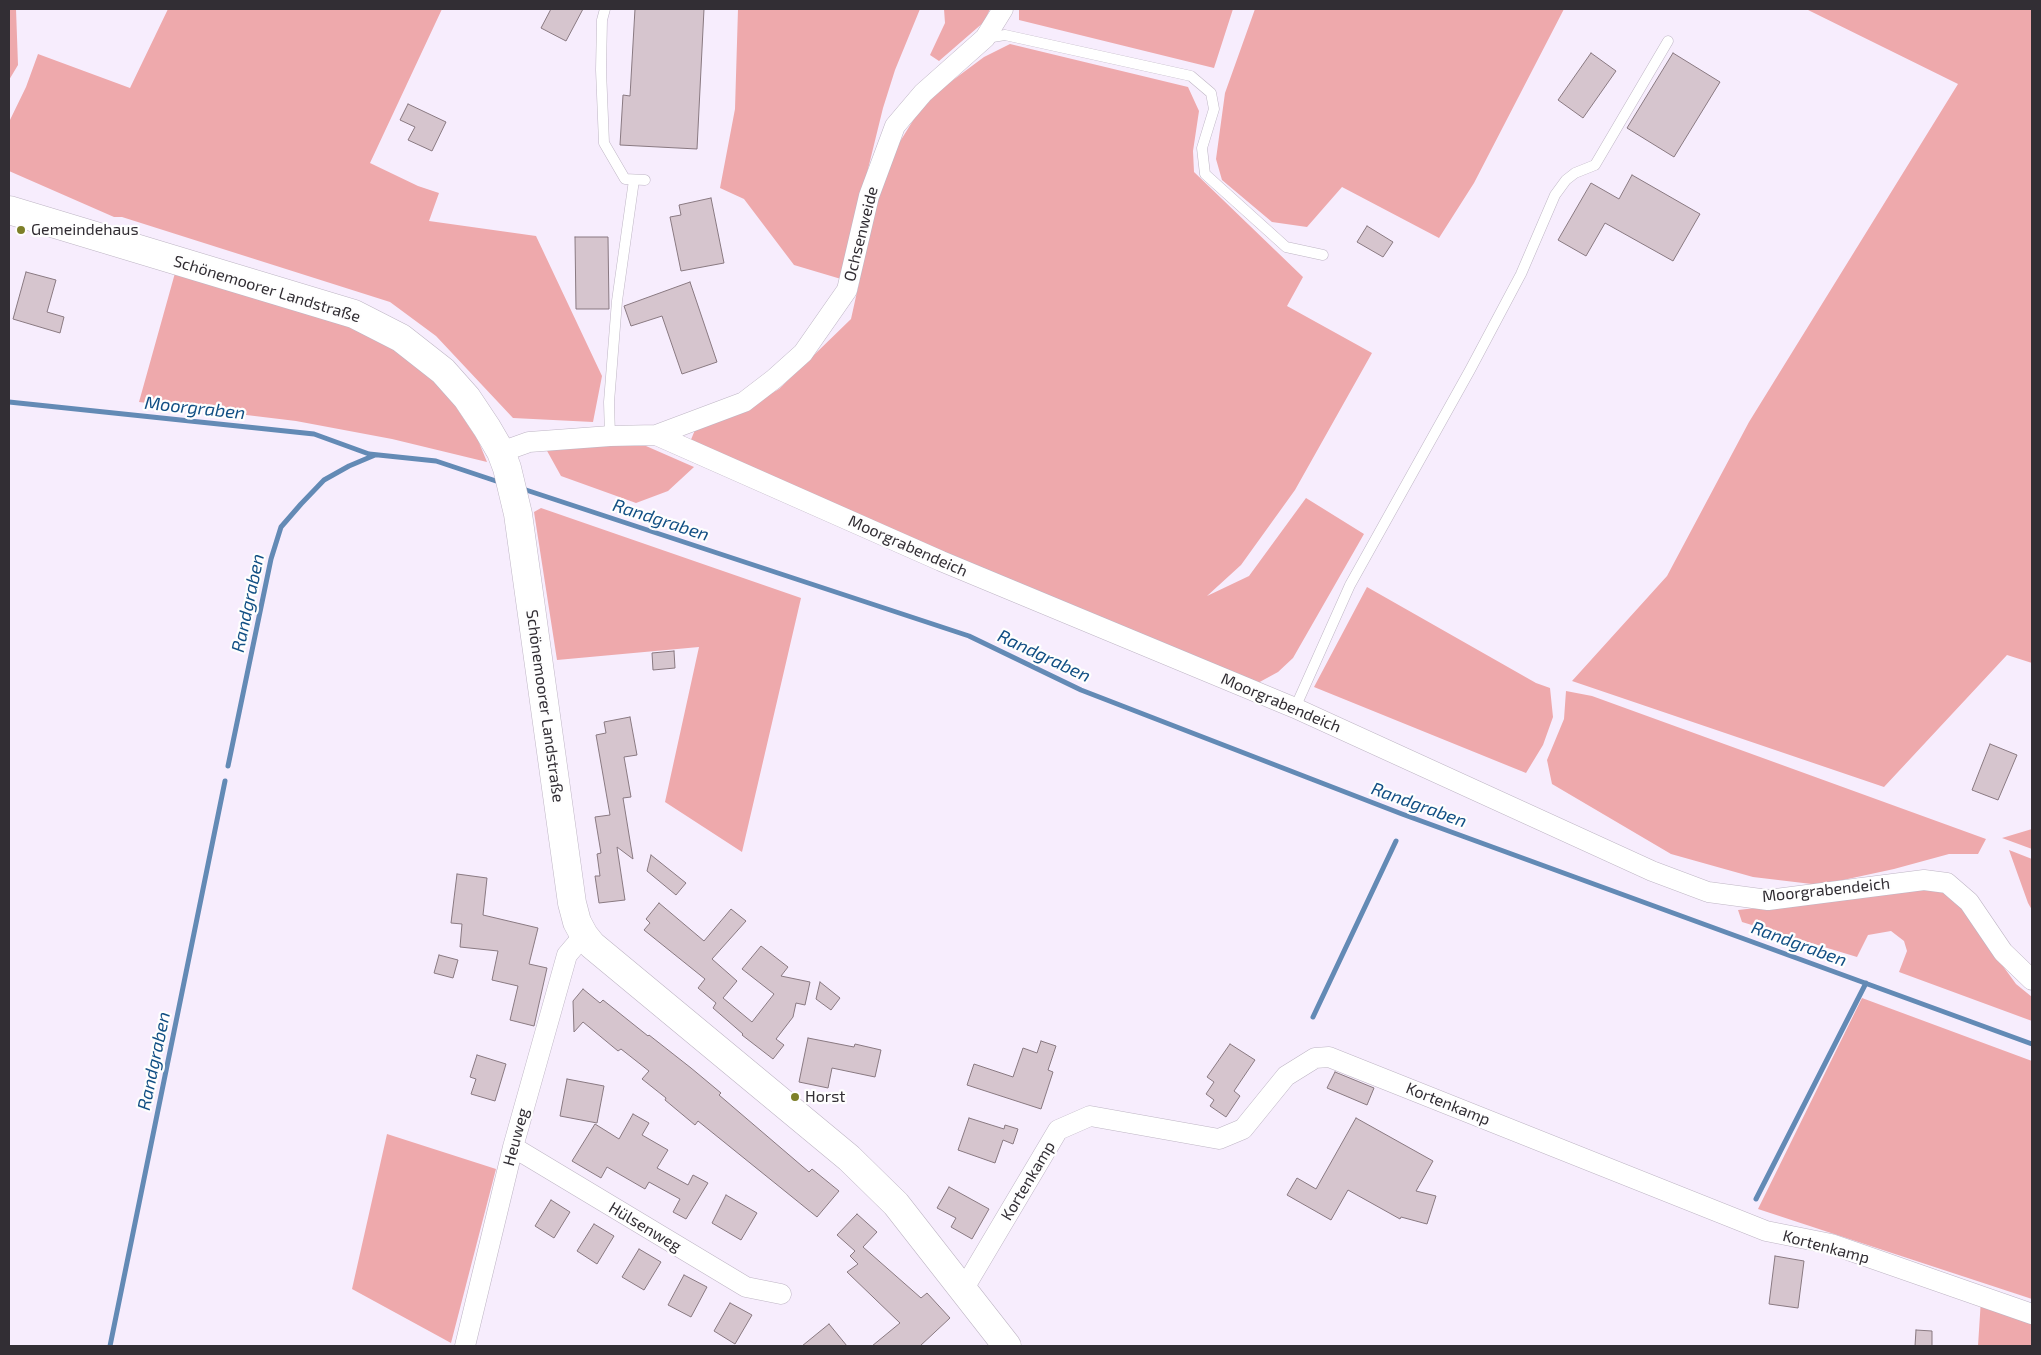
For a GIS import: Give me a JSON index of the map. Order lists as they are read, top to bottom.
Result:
{
  "streets": {
    "street": [
      "Ochsenweide",
      "Schönemoorer Landstraße",
      "Moorgrabendeich",
      "Kortenkamp",
      "Heuweg",
      "Hülsenweg"
    ]
  },
  "crossings": [
    ["Ochsenweide", "Moorgrabendeich"],
    ["Schönemoorer Landstraße", "Moorgrabendeich"],
    ["Schönemoorer Landstraße", "Kortenkamp"],
    ["Schönemoorer Landstraße", "Heuweg"],
    ["Heuweg", "Hülsenweg"]
  ],
  "water": ["Moorgraben", "Randgraben"],
  "places": ["Gemeindehaus", "Horst"]
}
